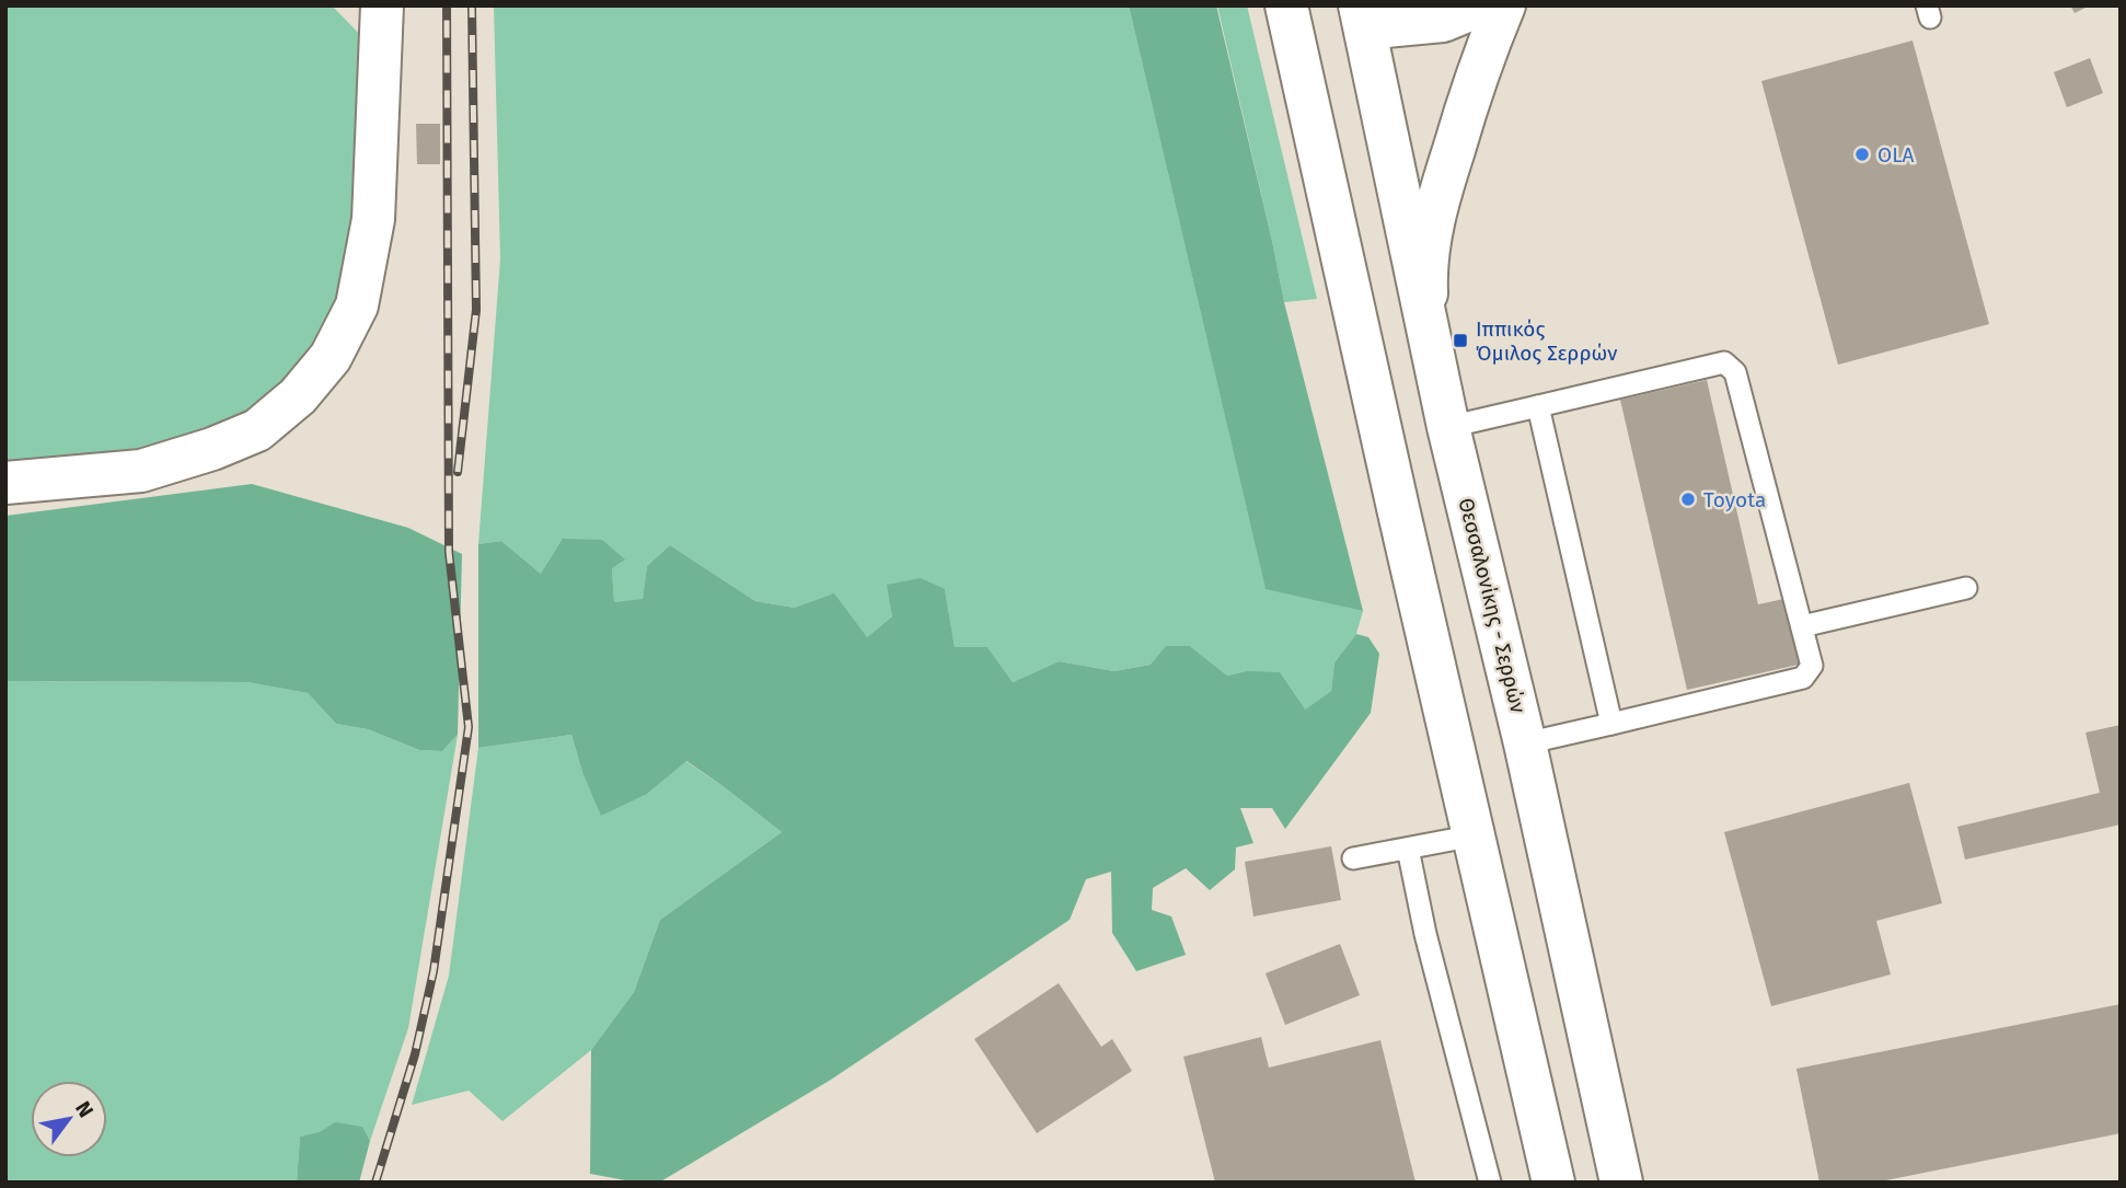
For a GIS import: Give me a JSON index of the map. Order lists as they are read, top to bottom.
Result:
{
  "streets": {
    "main road": ["Θεσσαλονίκης - Σερρών"]
  },
  "places": {
    "other": ["OLA", "Toyota"],
    "transit": ["Ιππικός Όμιλος Σερρών"]
  },
  "north": "top right"
}
